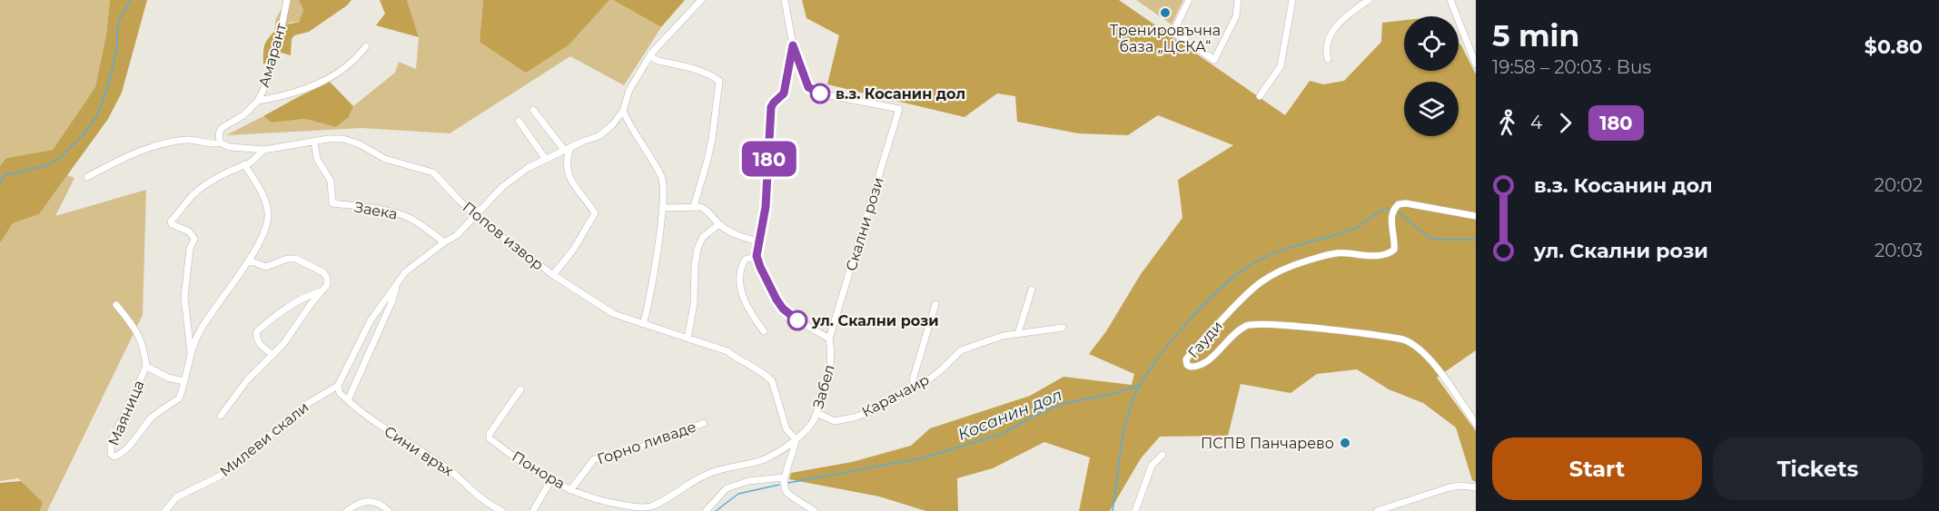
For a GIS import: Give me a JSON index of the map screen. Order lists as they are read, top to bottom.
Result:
{
  "streets": {
    "street": [
      "Амарант",
      "Заека",
      "Скални рози",
      "Попов извор",
      "Гауди",
      "Забел",
      "Карачаир",
      "Маяница",
      "Милеви скали",
      "Горно ливаде",
      "Сини връх",
      "Понора"
    ]
  },
  "crossings": [
    ["Заека", "Попов извор"],
    ["Скални рози", "Забел"],
    ["Попов извор", "Забел"],
    ["Попов извор", "Понора"],
    ["Забел", "Карачаир"],
    ["Забел", "Понора"],
    ["Милеви скали", "Сини връх"],
    ["Горно ливаде", "Понора"]
  ],
  "water": ["Косанин дол"],
  "places": [
    "Тренировъчна база „ЦСКА“",
    "в.з. Косанин дол",
    "ул. Скални рози",
    "ПСПВ Панчарево"
  ],
  "lines": ["bus line 180"],
  "page": {
    "on_map": "180",
    "heading": ["5 min", "19:58 – 20:03 · Bus", "$0.80"],
    "legs": ["4", "180"],
    "list": [
      {
        "name": "в.з. Косанин дол",
        "value": "20:02"
      },
      {
        "name": "ул. Скални рози",
        "value": "20:03"
      }
    ],
    "buttons": ["Start", "Tickets"]
  }
}
